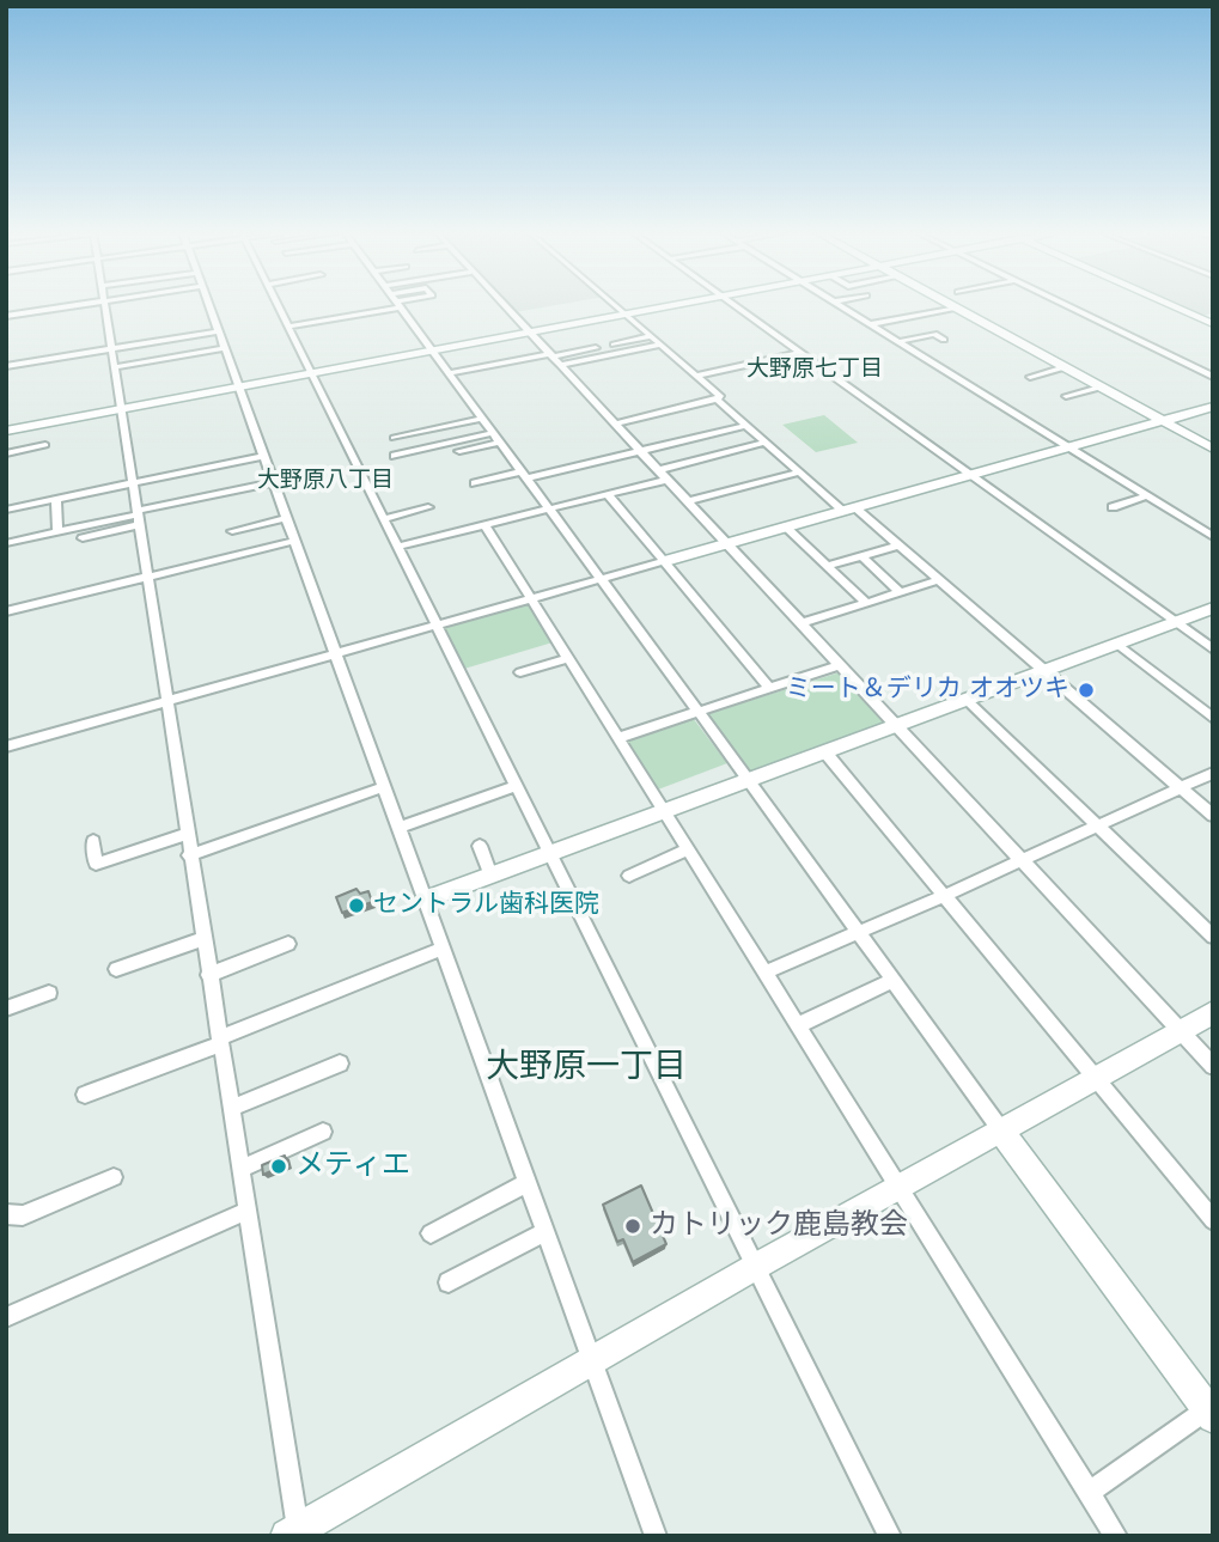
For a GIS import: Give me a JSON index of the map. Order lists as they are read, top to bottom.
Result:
{
  "districts": ["大野原七丁目", "大野原八丁目", "大野原一丁目"],
  "places": [
    "ミート＆デリカ オオツキ",
    "セントラル歯科医院",
    "メティエ",
    "カトリック鹿島教会"
  ]
}
